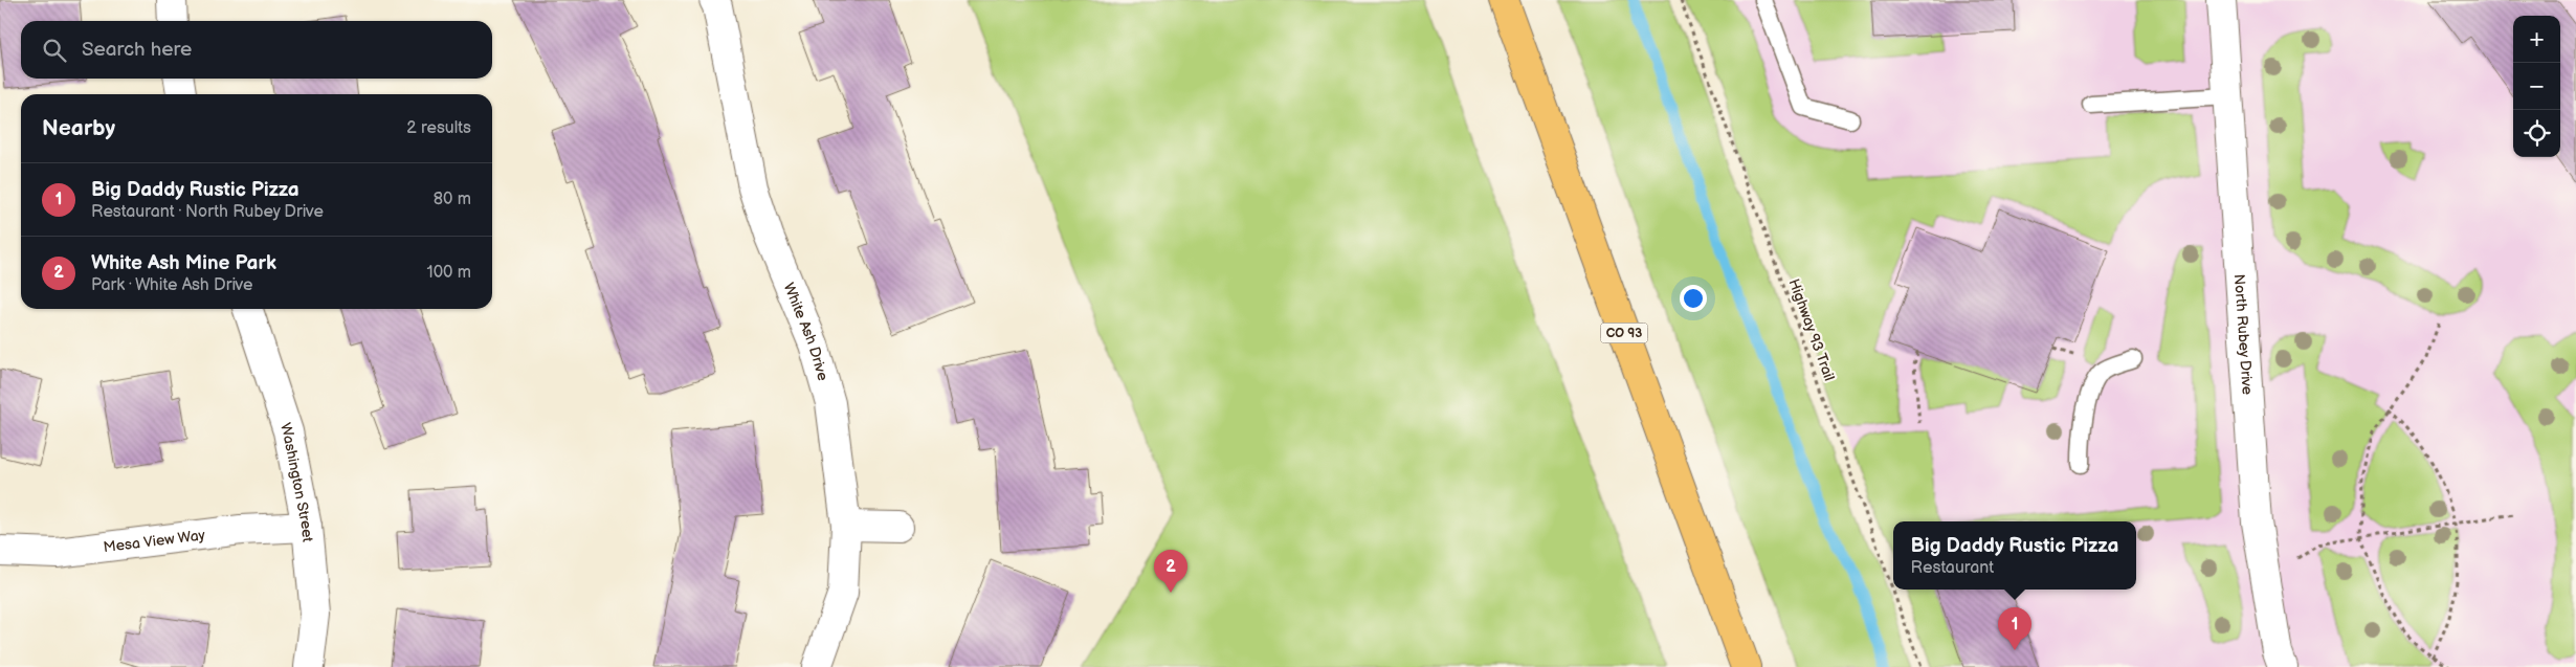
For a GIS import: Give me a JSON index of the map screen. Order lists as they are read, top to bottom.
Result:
{
  "streets": {
    "highway": ["CO 93"],
    "street": [
      "White Ash Drive",
      "North Rubey Drive",
      "Washington Street",
      "Mesa View Way"
    ],
    "path": ["Highway 93 Trail"]
  },
  "crossings": [
    ["Washington Street", "Mesa View Way"]
  ],
  "page": {
    "map_buttons": ["+", "−"],
    "search": "Search here",
    "heading": ["Nearby", "2 results"],
    "list": [
      {
        "mark": "1",
        "name": "Big Daddy Rustic Pizza",
        "note": "Restaurant · North Rubey Drive",
        "value": "80 m"
      },
      {
        "mark": "2",
        "name": "White Ash Mine Park",
        "note": "Park · White Ash Drive",
        "value": "100 m"
      }
    ],
    "popup": ["Big Daddy Rustic Pizza", "Restaurant"],
    "pins": ["2", "1"]
  }
}
